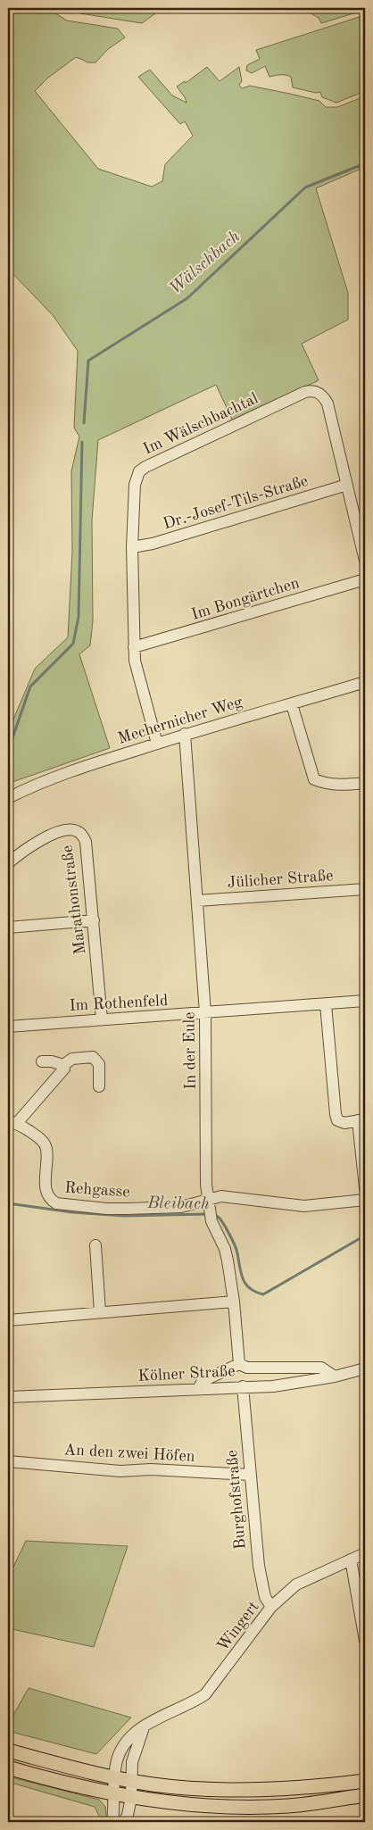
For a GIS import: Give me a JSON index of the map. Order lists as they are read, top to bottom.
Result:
{
  "streets": {
    "street": [
      "Im Wälschbachtal",
      "Dr.-Josef-Tils-Straße",
      "Im Bongärtchen",
      "Mechernicher Weg",
      "Jülicher Straße",
      "Marathonstraße",
      "Im Rothenfeld",
      "In der Eule",
      "Rehgasse",
      "Kölner Straße",
      "An den zwei Höfen",
      "Burghofstraße",
      "Wingert"
    ]
  },
  "crossings": [
    ["Im Wälschbachtal", "Dr.-Josef-Tils-Straße"],
    ["Im Wälschbachtal", "Im Bongärtchen"],
    ["Im Wälschbachtal", "Mechernicher Weg"],
    ["Mechernicher Weg", "In der Eule"],
    ["Jülicher Straße", "In der Eule"],
    ["Marathonstraße", "Im Rothenfeld"],
    ["Im Rothenfeld", "In der Eule"],
    ["In der Eule", "Rehgasse"],
    ["Kölner Straße", "Burghofstraße"],
    ["An den zwei Höfen", "Burghofstraße"],
    ["Burghofstraße", "Wingert"]
  ],
  "water": ["Wälschbach", "Bleibach"]
}
